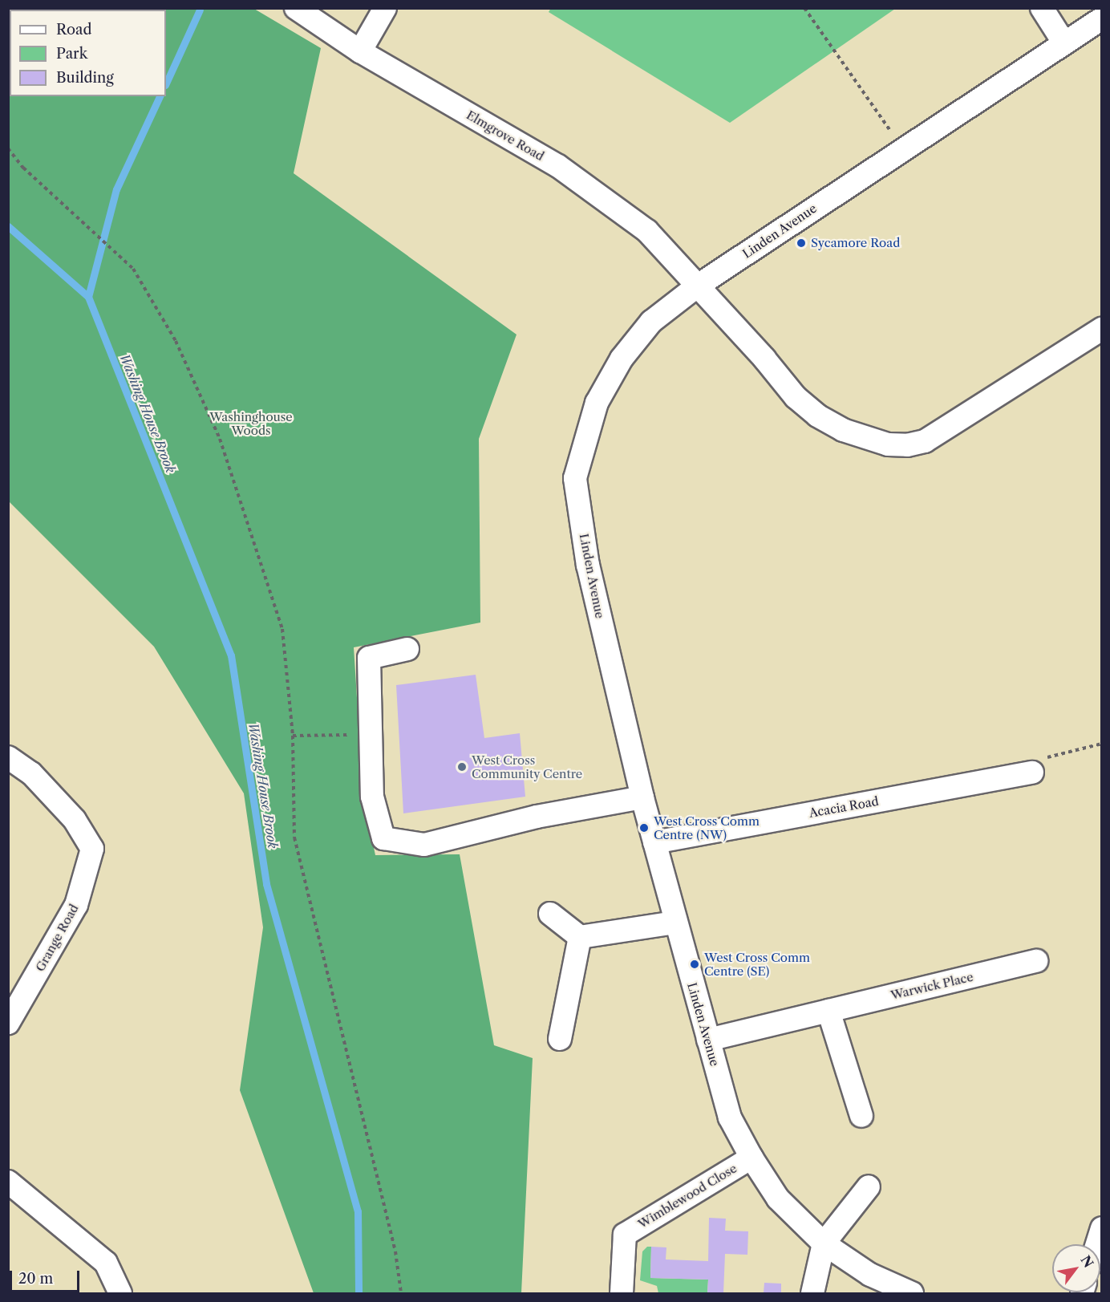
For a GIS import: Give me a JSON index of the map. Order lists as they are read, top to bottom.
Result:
{
  "streets": {
    "street": [
      "Elmgrove Road",
      "Linden Avenue",
      "Acacia Road",
      "Grange Road",
      "Warwick Place",
      "Wimblewood Close"
    ]
  },
  "crossings": [
    ["Elmgrove Road", "Linden Avenue"],
    ["Linden Avenue", "Acacia Road"],
    ["Linden Avenue", "Warwick Place"],
    ["Linden Avenue", "Wimblewood Close"]
  ],
  "water": ["Washing House Brook"],
  "parks": ["Washinghouse Woods"],
  "places": [
    "Sycamore Road",
    "West Cross Community Centre",
    "West Cross Comm Centre (NW)",
    "West Cross Comm Centre (SE)"
  ],
  "legend": ["Road", "Park", "Building"],
  "scale_bar": "20 m",
  "north": "top right"
}
